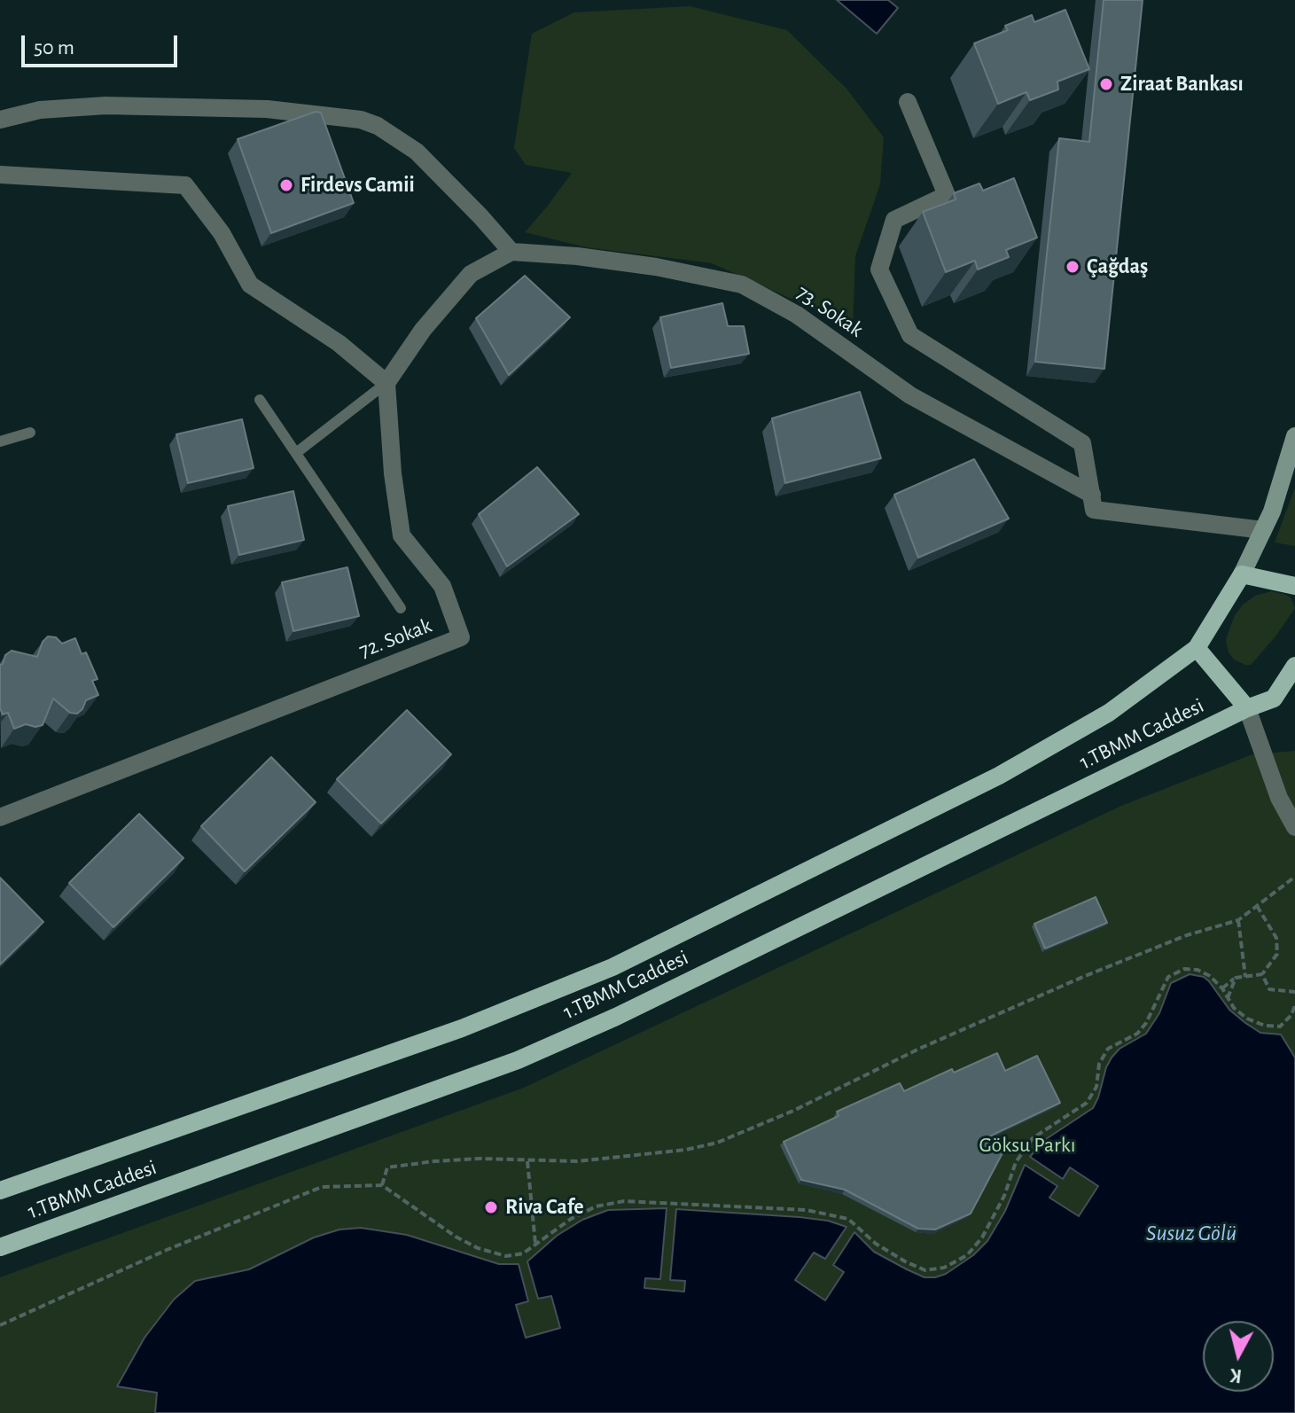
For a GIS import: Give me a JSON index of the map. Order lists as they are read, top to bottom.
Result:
{
  "streets": {
    "main road": ["1.TBMM Caddesi"],
    "street": ["73. Sokak", "72. Sokak"]
  },
  "water": ["Susuz Gölü"],
  "parks": ["Göksu Parkı"],
  "places": [
    "Ziraat Bankası",
    "Firdevs Camii",
    "Çağdaş",
    "Riva Cafe"
  ],
  "scale_bar": "50 m",
  "north": "bottom"
}
